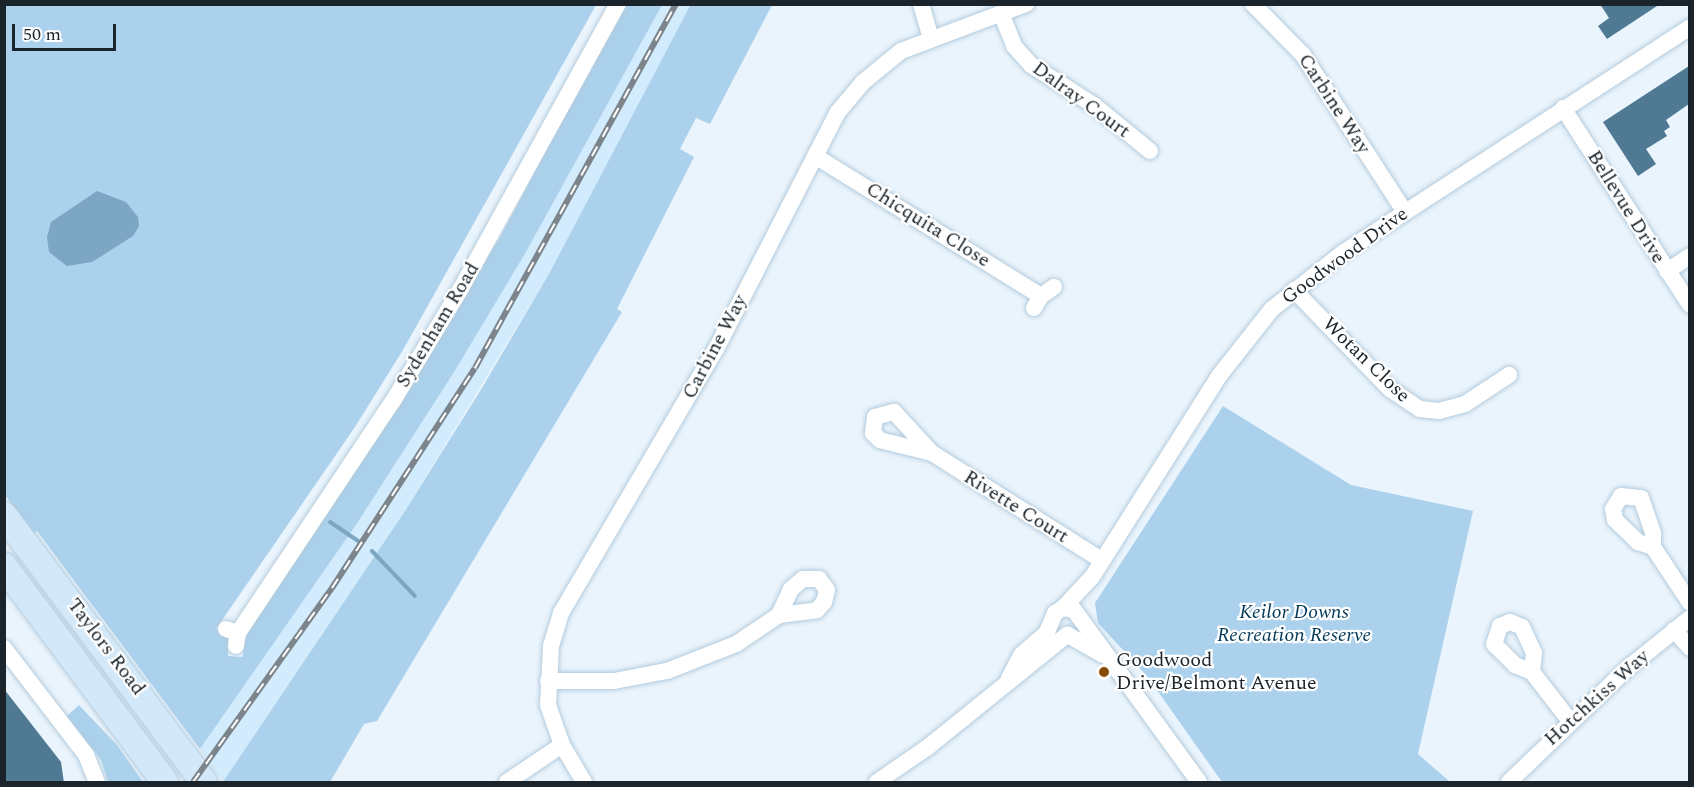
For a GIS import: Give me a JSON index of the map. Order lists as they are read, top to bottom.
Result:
{
  "streets": {
    "main road": ["Taylors Road"],
    "street": [
      "Dalray Court",
      "Carbine Way",
      "Bellevue Drive",
      "Chicquita Close",
      "Goodwood Drive",
      "Sydenham Road",
      "Wotan Close",
      "Rivette Court",
      "Hotchkiss Way"
    ]
  },
  "crossings": [
    ["Dalray Court", "Carbine Way"],
    ["Carbine Way", "Chicquita Close"],
    ["Carbine Way", "Goodwood Drive"],
    ["Bellevue Drive", "Goodwood Drive"],
    ["Goodwood Drive", "Wotan Close"],
    ["Goodwood Drive", "Rivette Court"]
  ],
  "parks": ["Keilor Downs Recreation Reserve"],
  "places": ["Goodwood Drive/Belmont Avenue"],
  "scale_bar": "50 m"
}
